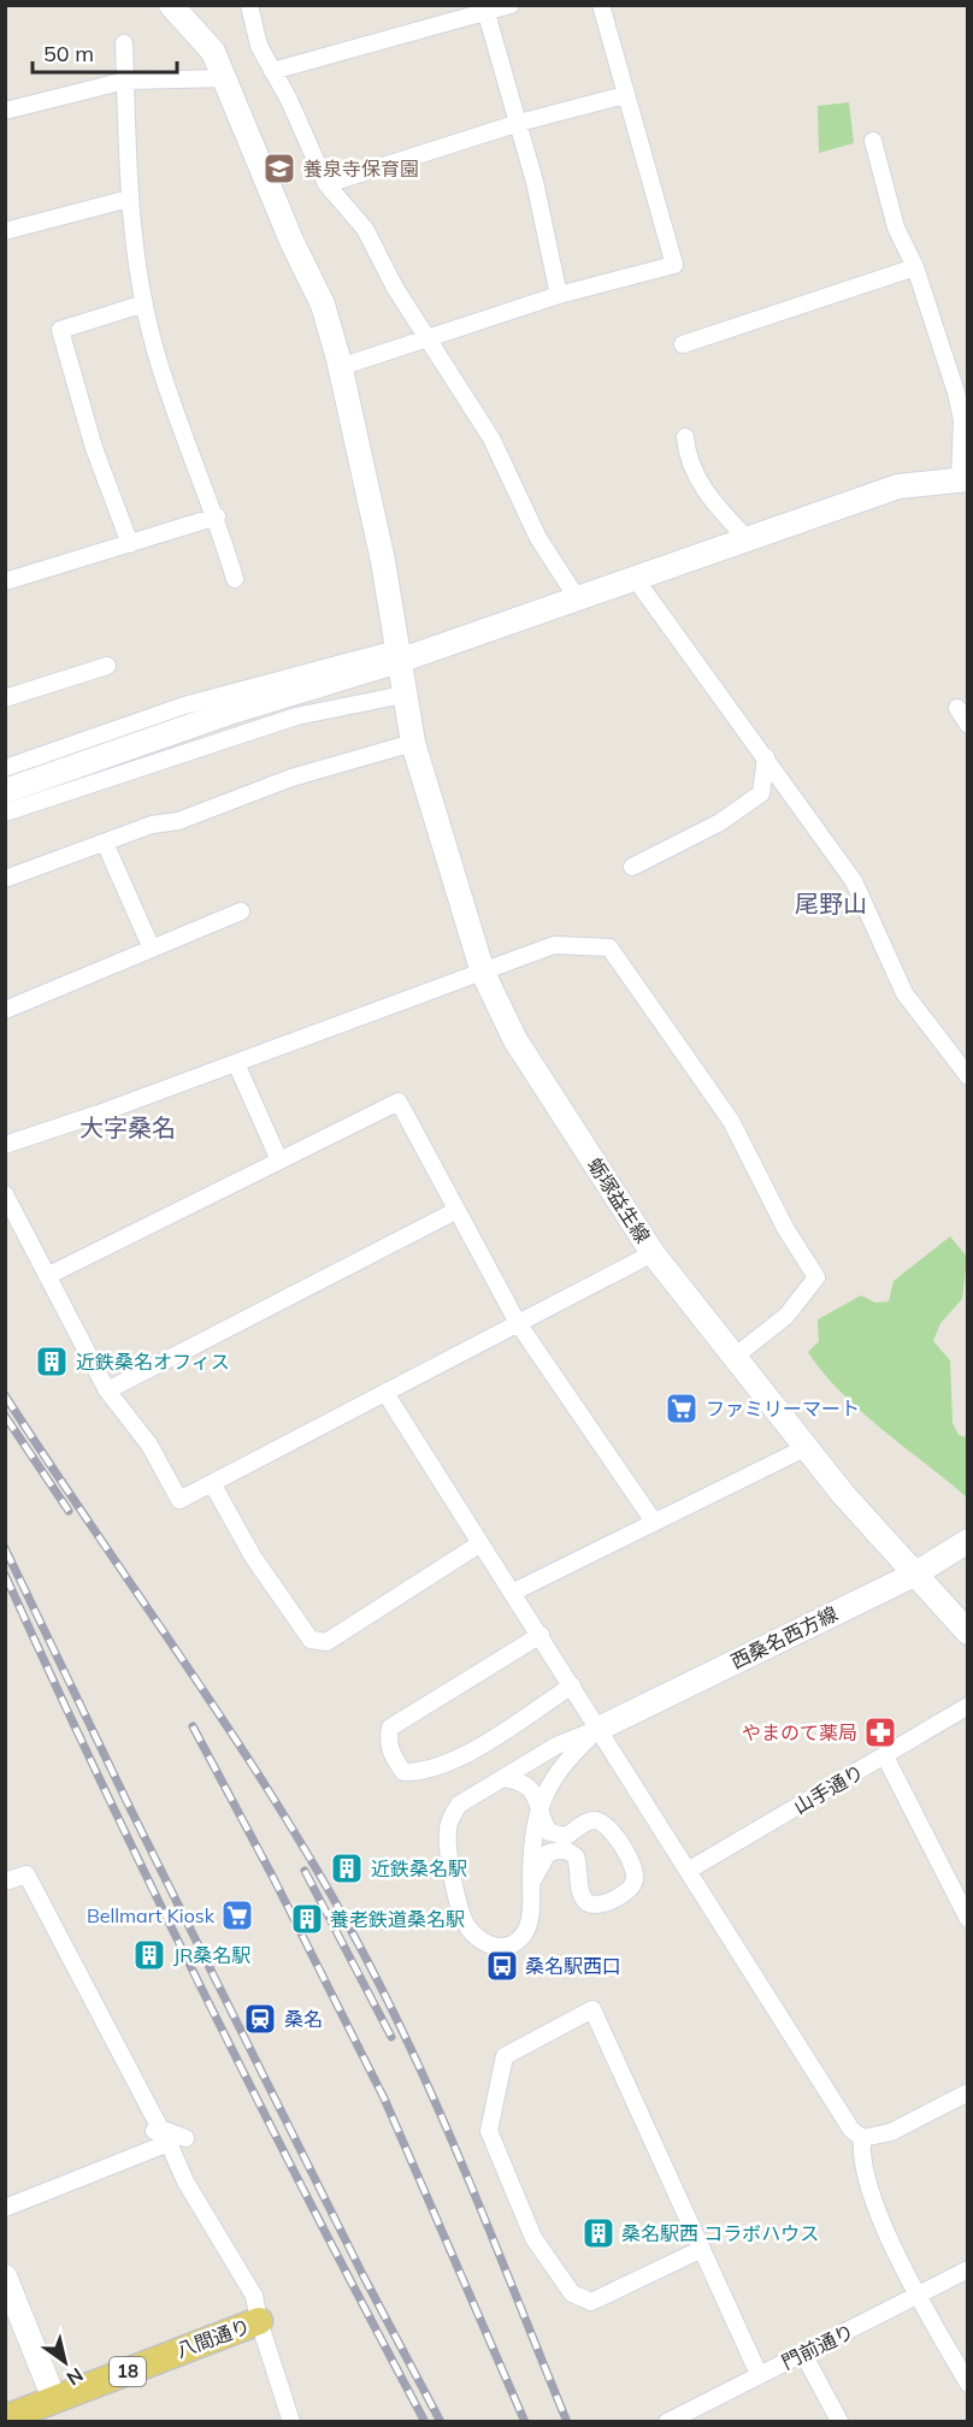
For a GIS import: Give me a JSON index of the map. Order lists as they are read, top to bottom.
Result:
{
  "streets": {
    "main road": ["八間通り", "18"],
    "street": [
      "蛎塚益生線",
      "西桑名西方線",
      "山手通り",
      "門前通り"
    ]
  },
  "crossings": [
    ["蛎塚益生線", "西桑名西方線"]
  ],
  "districts": ["尾野山", "大字桑名"],
  "places": {
    "school or university": ["養泉寺保育園"],
    "building": [
      "近鉄桑名オフィス",
      "近鉄桑名駅",
      "養老鉄道桑名駅",
      "JR桑名駅",
      "桑名駅西 コラボハウス"
    ],
    "supermarket": ["ファミリーマート", "Bellmart Kiosk"],
    "pharmacy": ["やまのて薬局"],
    "bus stop": ["桑名駅西口"],
    "station": ["桑名"]
  },
  "scale_bar": "50 m",
  "north": "bottom right"
}
